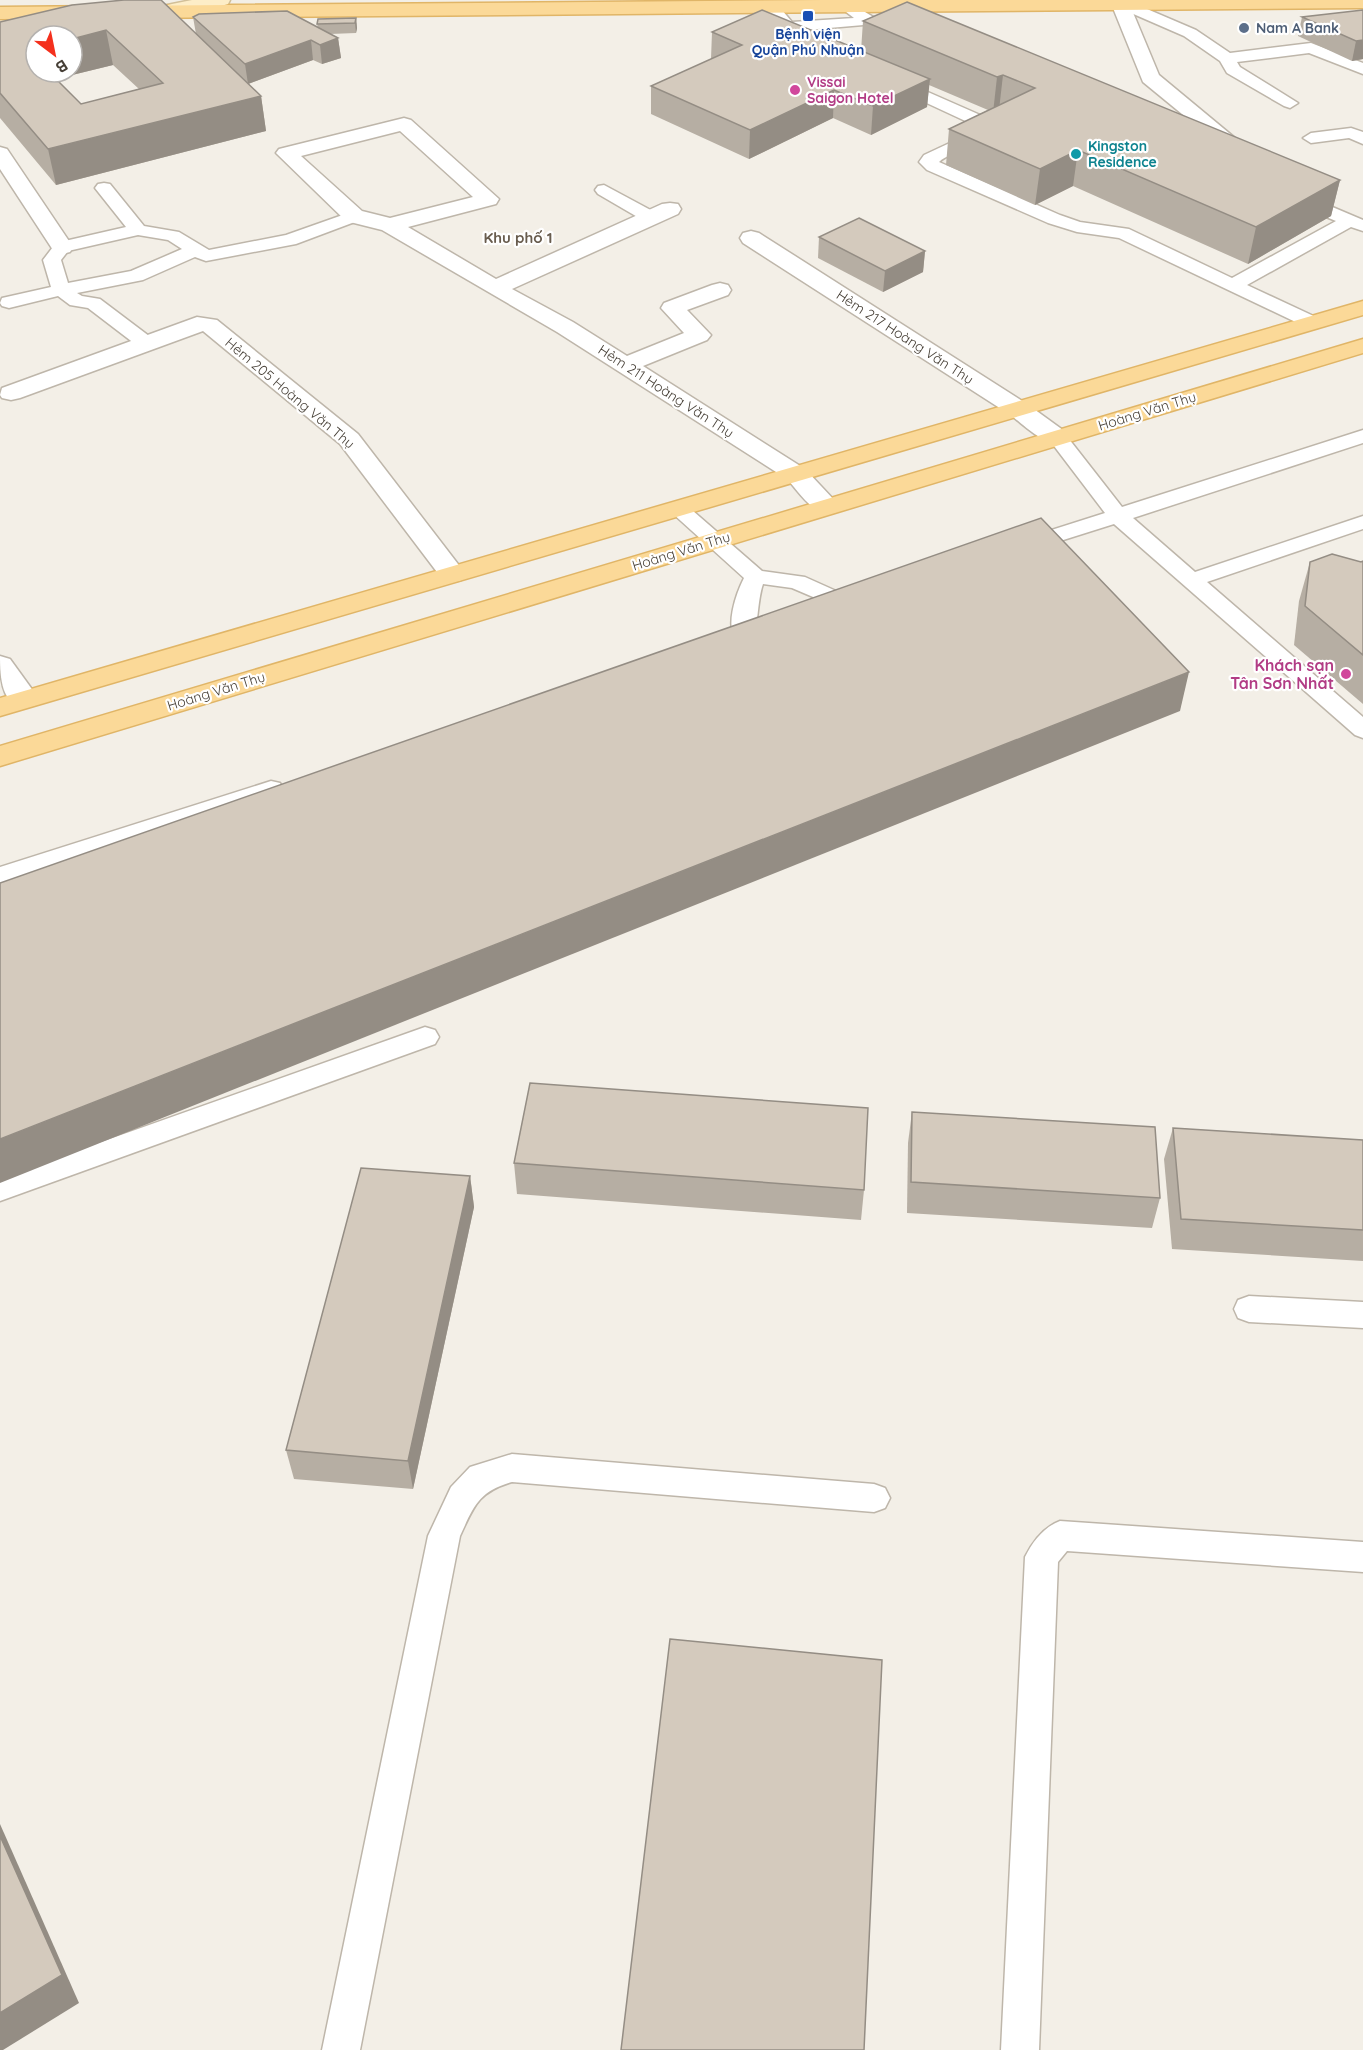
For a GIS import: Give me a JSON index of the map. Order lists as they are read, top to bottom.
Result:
{
  "streets": {
    "main road": ["Hoàng Văn Thụ"],
    "street": ["Hẻm 217 Hoàng Văn Thụ", "Hẻm 211 Hoàng Văn Thụ", "Hẻm 205 Hoàng Văn Thụ"]
  },
  "crossings": [
    ["Hẻm 217 Hoàng Văn Thụ", "Hoàng Văn Thụ"],
    ["Hẻm 211 Hoàng Văn Thụ", "Hoàng Văn Thụ"]
  ],
  "districts": ["Khu phố 1"],
  "places": {
    "transit": ["Bệnh viện Quận Phú Nhuận"],
    "other": [
      "Nam A Bank",
      "Vissai Saigon Hotel",
      "Kingston Residence",
      "Khách sạn Tân Sơn Nhất"
    ]
  },
  "north": "bottom right"
}
